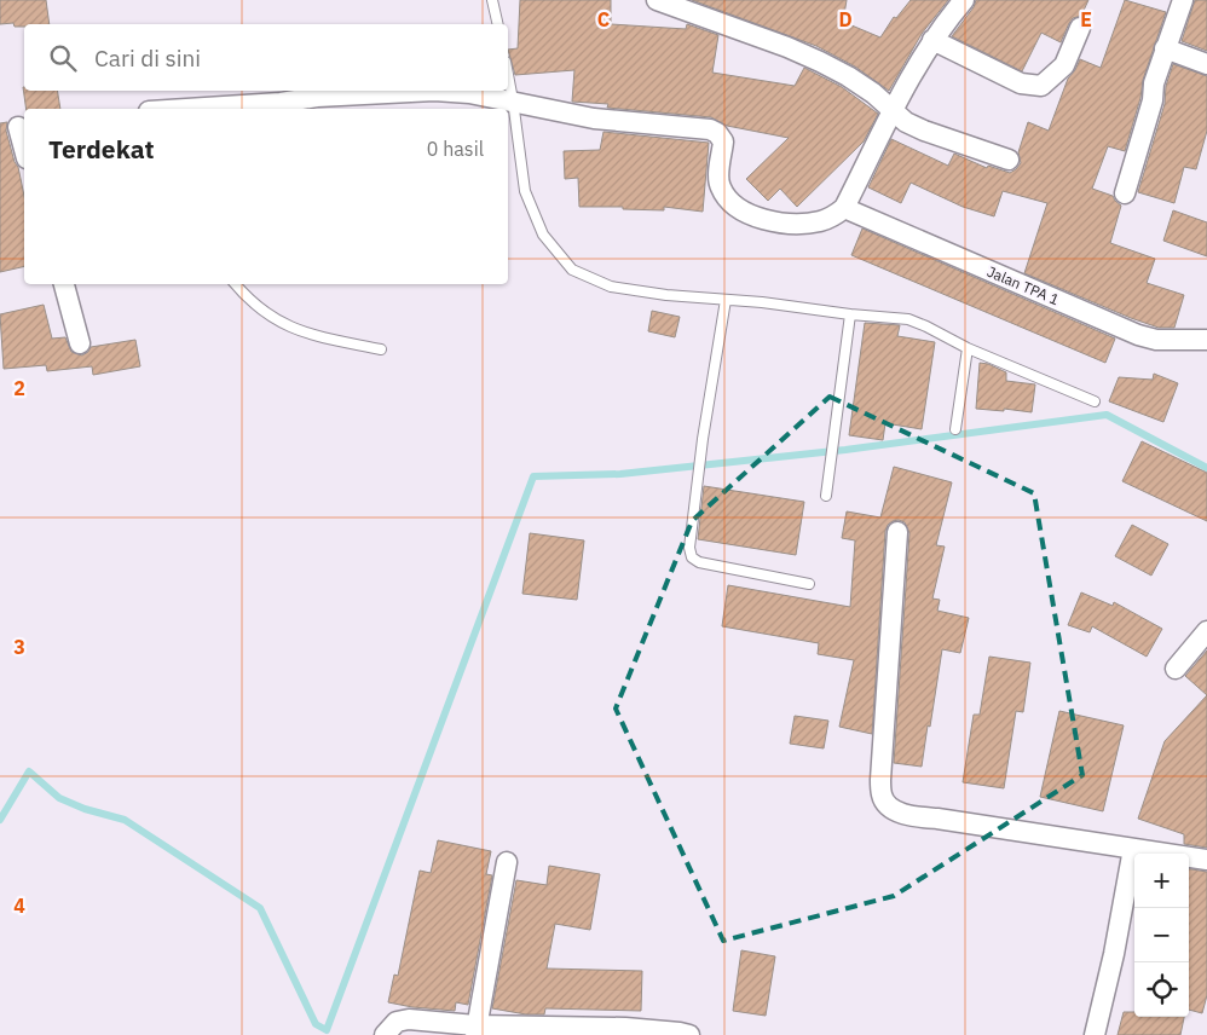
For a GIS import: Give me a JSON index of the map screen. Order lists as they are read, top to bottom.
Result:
{
  "streets": {
    "street": ["Jalan TPA 1"]
  },
  "page": {
    "search": "Cari di sini",
    "heading": ["Terdekat", "0 hasil"],
    "map_buttons": ["+", "−"]
  },
  "grid": {
    "columns": ["C", "D", "E"],
    "rows": ["2", "3", "4"]
  }
}
